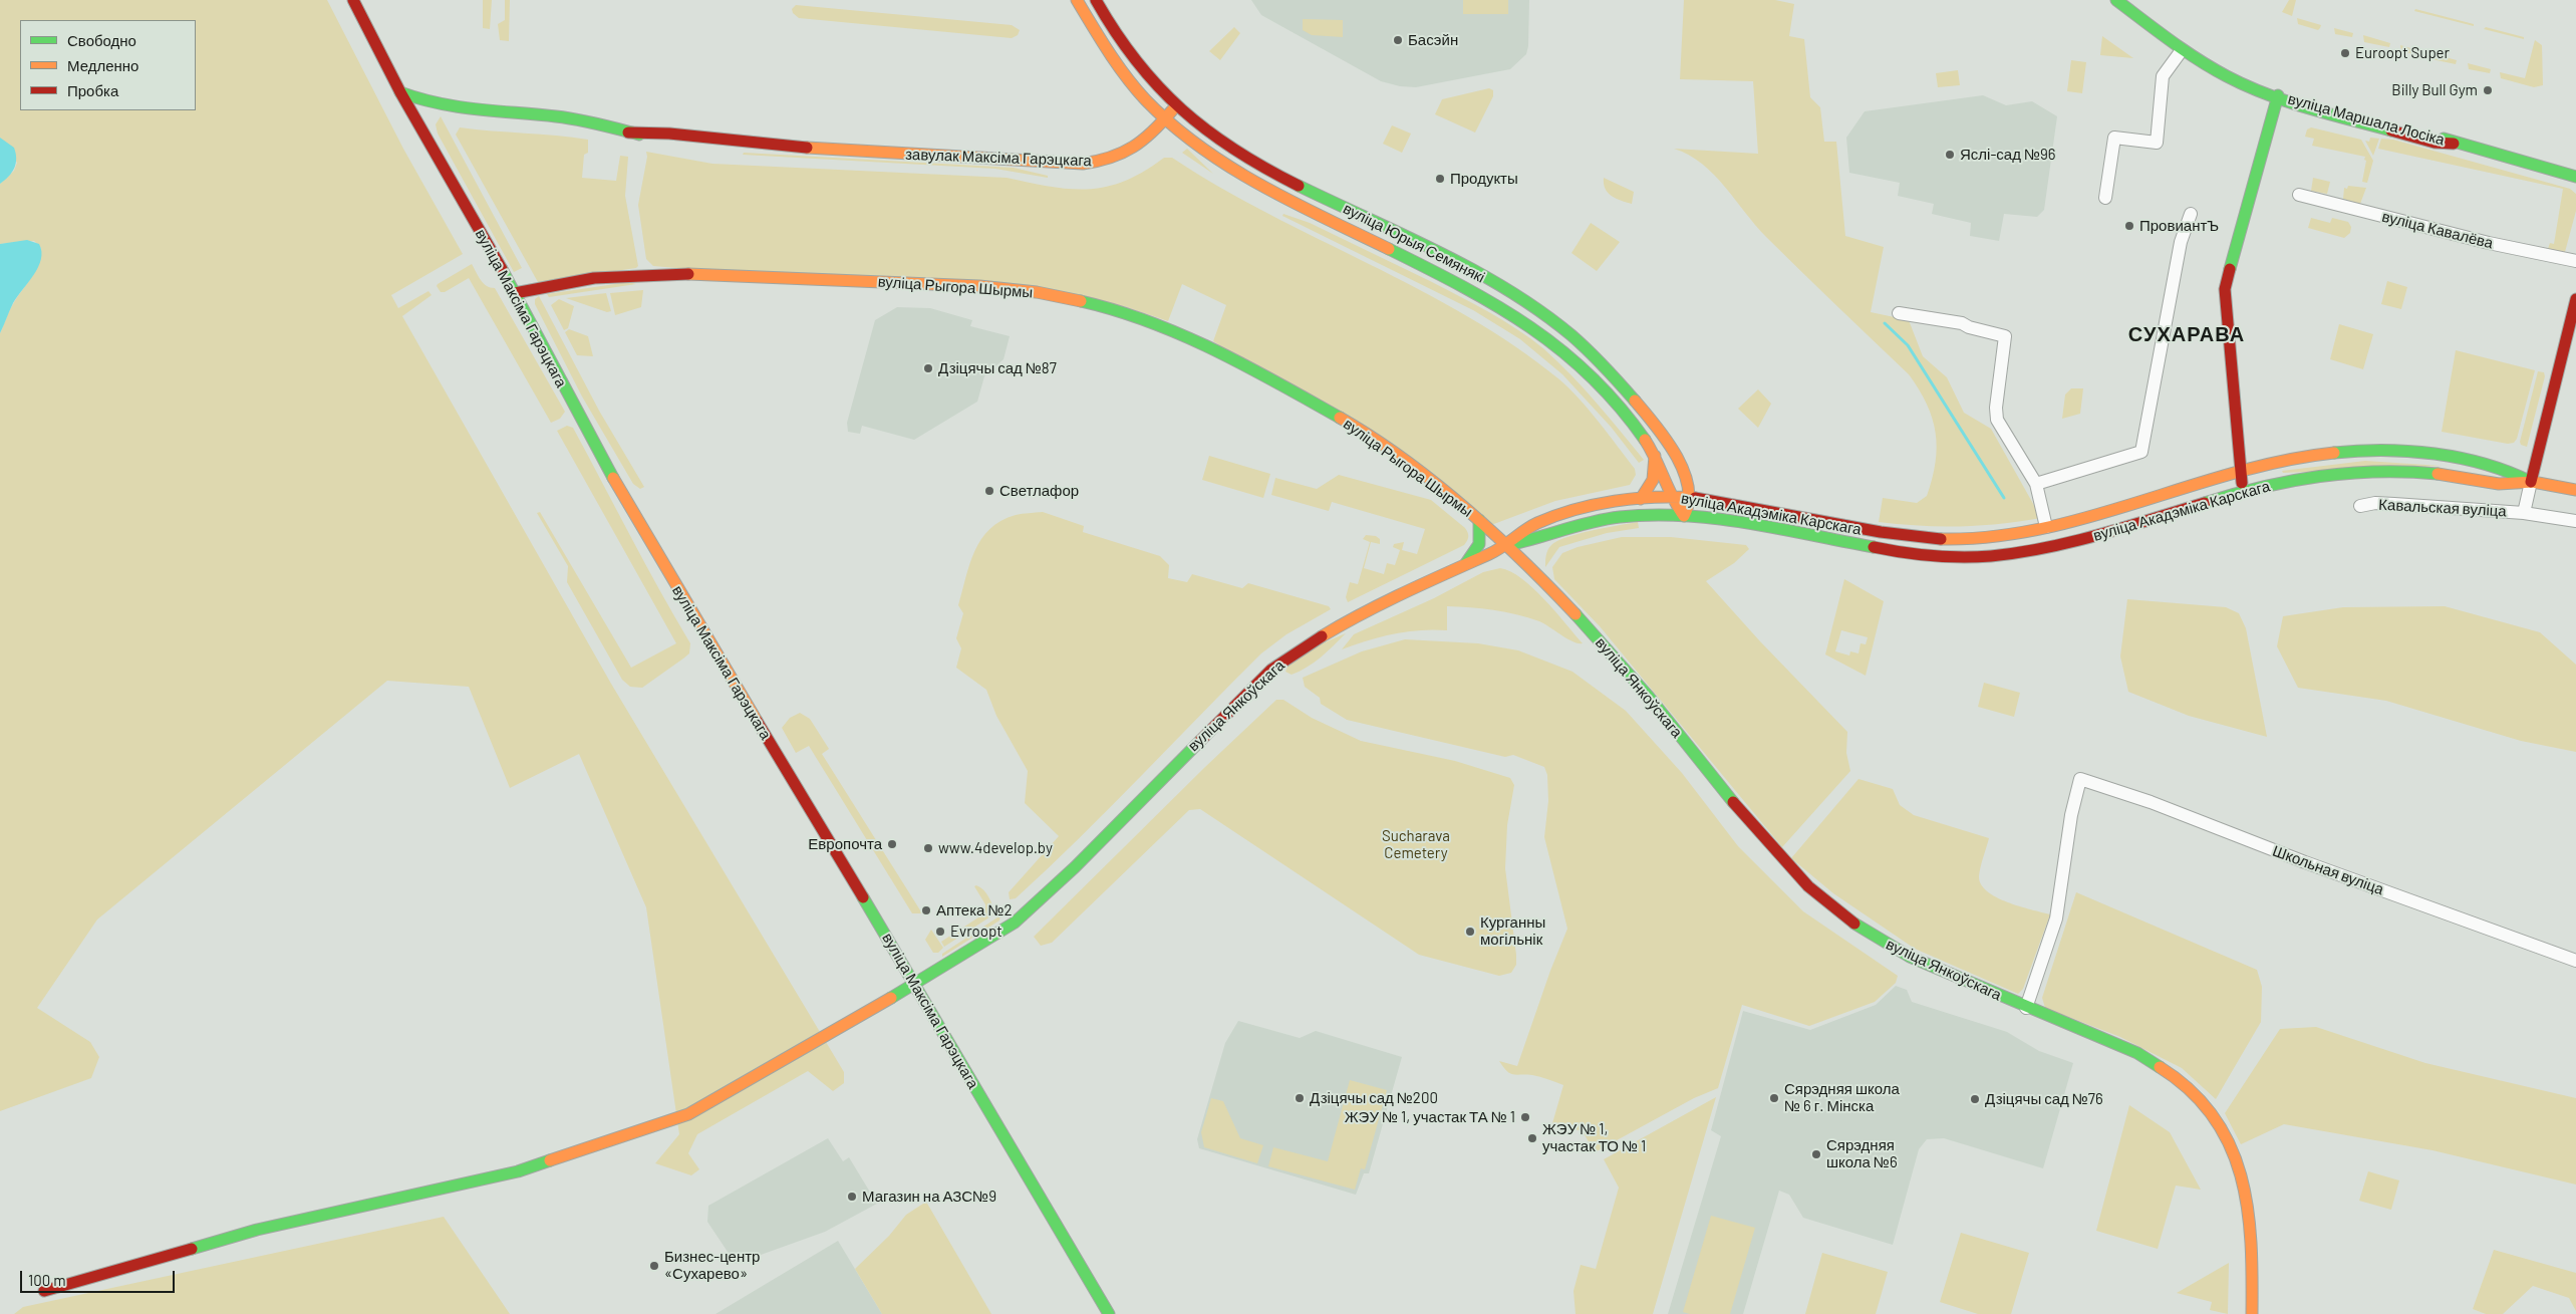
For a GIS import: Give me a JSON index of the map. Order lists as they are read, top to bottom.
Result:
{
  "streets": {
    "main road": [
      "вуліца Маршала Лосіка",
      "завулак Максіма Гарэцкага",
      "вуліца Юрыя Семянякі",
      "вуліца Рыгора Шырмы",
      "вуліца Максіма Гарэцкага",
      "вуліца Акадэміка Карскага",
      "вуліца Янкоўскага"
    ],
    "street": ["вуліца Кавалёва", "Кавальская вуліца", "Школьная вуліца"]
  },
  "crossings": [
    ["завулак Максіма Гарэцкага", "вуліца Юрыя Семянякі"],
    ["вуліца Юрыя Семянякі", "вуліца Акадэміка Карскага"],
    ["вуліца Рыгора Шырмы", "вуліца Максіма Гарэцкага"],
    ["вуліца Рыгора Шырмы", "вуліца Акадэміка Карскага"],
    ["вуліца Рыгора Шырмы", "вуліца Янкоўскага"],
    ["вуліца Максіма Гарэцкага", "вуліца Янкоўскага"],
    ["Кавальская вуліца", "вуліца Акадэміка Карскага"],
    ["вуліца Акадэміка Карскага", "вуліца Янкоўскага"],
    ["вуліца Янкоўскага", "Школьная вуліца"]
  ],
  "districts": ["СУХАРАВА"],
  "parks": ["Sucharava Cemetery"],
  "places": [
    "Басэйн",
    "Euroopt Super",
    "Billy Bull Gym",
    "Яслі-сад №96",
    "Продукты",
    "ПровиантЪ",
    "Дзіцячы сад №87",
    "Светлафор",
    "Европочта",
    "www.4develop.by",
    "Аптека №2",
    "Evroopt",
    "Курганны могільнік",
    "Дзіцячы сад №200",
    "Сярэдняя школа № 6 г. Мінска",
    "Дзіцячы сад №76",
    "ЖЭУ № 1, участак ТА № 1",
    "ЖЭУ № 1, участак ТО № 1",
    "Сярэдняя школа №6",
    "Магазин на АЗС№9",
    "Бизнес-центр «Сухарево»"
  ],
  "legend": ["Свободно", "Медленно", "Пробка"],
  "scale_bar": "100 m"
}
